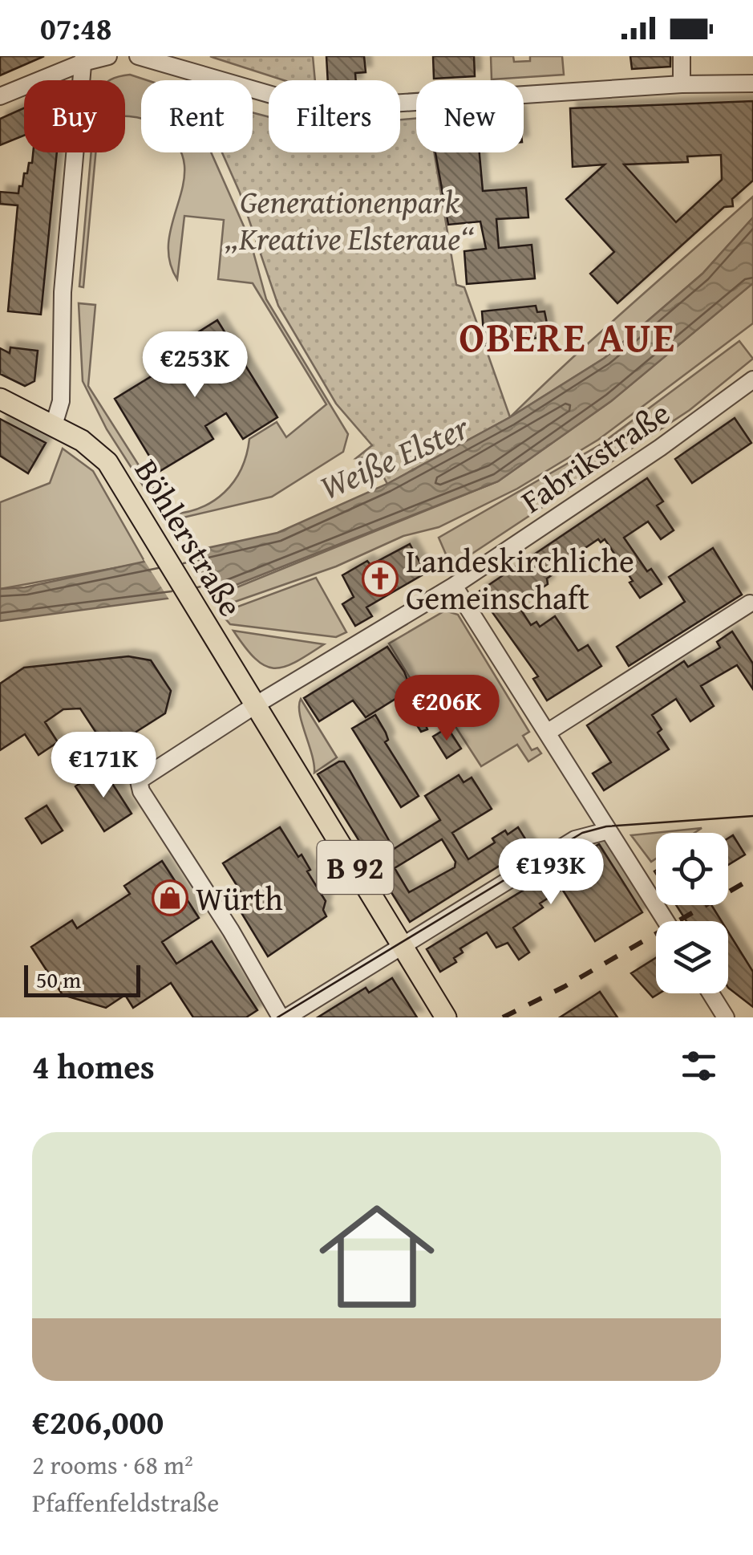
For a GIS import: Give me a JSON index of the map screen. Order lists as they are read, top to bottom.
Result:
{
  "streets": {
    "main road": ["Böhlerstraße", "B 92"],
    "street": ["Fabrikstraße"]
  },
  "crossings": [
    ["Fabrikstraße", "Böhlerstraße"],
    ["Böhlerstraße", "B 92"]
  ],
  "districts": ["OBERE AUE"],
  "water": ["Weiße Elster"],
  "parks": ["Generationenpark „Kreative Elsteraue“"],
  "places": {
    "church": ["Landeskirchliche Gemeinschaft"],
    "shop": ["Würth"]
  },
  "scale_bar": "50 m",
  "page": {
    "status": "07:48",
    "chip": [
      "Buy",
      "Rent",
      "Filters",
      "New"
    ],
    "price": [
      "€253K",
      "€206K",
      "€171K",
      "€193K"
    ],
    "scale": "50 m",
    "heading": "4 homes",
    "list": [
      {
        "name": "€206,000",
        "note": "2 rooms · 68 m² · Pfaffenfeldstraße"
      }
    ]
  }
}
